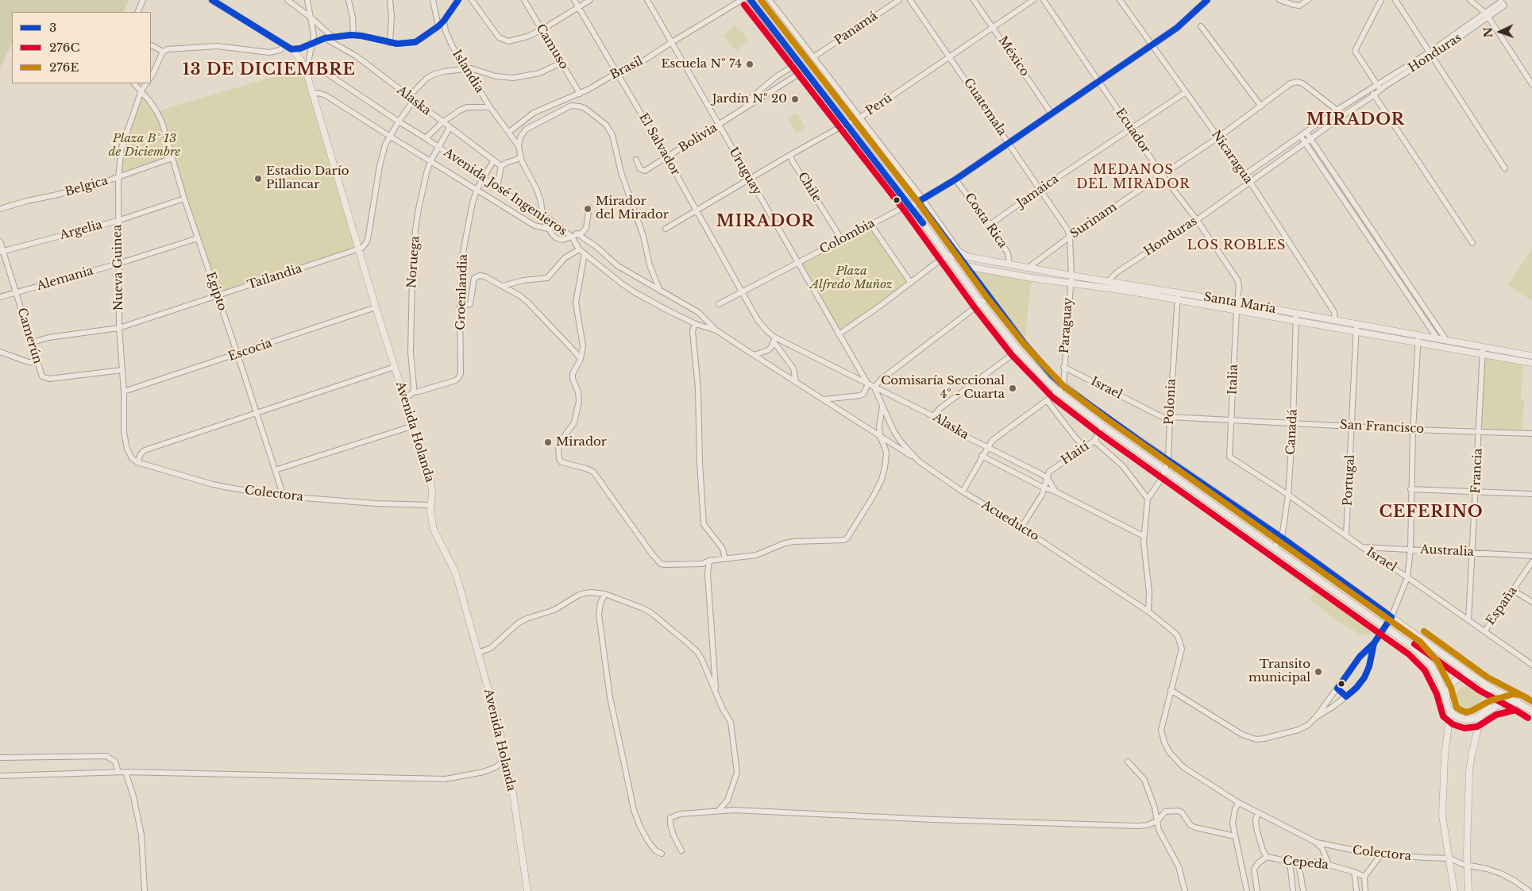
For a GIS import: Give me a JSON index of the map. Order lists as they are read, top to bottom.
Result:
{
  "streets": {
    "street": [
      "Panamá",
      "Camuso",
      "Honduras",
      "México",
      "Brasil",
      "Islandia",
      "Alaska",
      "Perú",
      "Guatemala",
      "Ecuador",
      "Bolivia",
      "El Salvador",
      "Nicaragua",
      "Uruguay",
      "Belgica",
      "Chile",
      "Jamaica",
      "Avenida José Ingenieros",
      "Costa Rica",
      "Surinam",
      "Argelia",
      "Colombia",
      "Noruega",
      "Nueva Guinea",
      "Tailandia",
      "Alemania",
      "Egipto",
      "Groenlandia",
      "Santa María",
      "Paraguay",
      "Camerún",
      "Escocia",
      "Italia",
      "Israel",
      "Polonia",
      "San Francisco",
      "Avenida Holanda",
      "Canadá",
      "Haití",
      "Francia",
      "Portugal",
      "Colectora",
      "Acueducto",
      "Australia",
      "España",
      "Cepeda"
    ]
  },
  "crossings": [
    ["Camuso", "Brasil"],
    ["Honduras", "Ecuador"],
    ["Honduras", "Nicaragua"],
    ["Honduras", "Surinam"],
    ["Honduras", "Santa María"],
    ["México", "Perú"],
    ["Brasil", "Islandia"],
    ["Brasil", "El Salvador"],
    ["Brasil", "Uruguay"],
    ["Islandia", "Avenida José Ingenieros"],
    ["Alaska", "El Salvador"],
    ["Alaska", "Uruguay"],
    ["Alaska", "Noruega"],
    ["Alaska", "Groenlandia"],
    ["Alaska", "Haití"],
    ["Alaska", "Acueducto"],
    ["Perú", "Guatemala"],
    ["Perú", "El Salvador"],
    ["Perú", "Uruguay"],
    ["Perú", "Chile"],
    ["Guatemala", "Jamaica"],
    ["Guatemala", "Surinam"],
    ["Guatemala", "Santa María"],
    ["Guatemala", "Paraguay"],
    ["Ecuador", "Jamaica"],
    ["Ecuador", "Surinam"],
    ["Ecuador", "Santa María"],
    ["Ecuador", "Italia"],
    ["Bolivia", "El Salvador"],
    ["Bolivia", "Uruguay"],
    ["El Salvador", "Colombia"],
    ["Nicaragua", "Jamaica"],
    ["Nicaragua", "Surinam"],
    ["Nicaragua", "Santa María"],
    ["Uruguay", "Colombia"],
    ["Belgica", "Nueva Guinea"],
    ["Belgica", "Egipto"],
    ["Chile", "Colombia"],
    ["Jamaica", "Costa Rica"],
    ["Avenida José Ingenieros", "Noruega"],
    ["Avenida José Ingenieros", "Groenlandia"],
    ["Avenida José Ingenieros", "Acueducto"],
    ["Costa Rica", "Santa María"],
    ["Surinam", "Santa María"],
    ["Argelia", "Nueva Guinea"],
    ["Argelia", "Egipto"],
    ["Argelia", "Camerún"],
    ["Noruega", "Groenlandia"],
    ["Nueva Guinea", "Tailandia"],
    ["Nueva Guinea", "Alemania"],
    ["Nueva Guinea", "Egipto"],
    ["Nueva Guinea", "Camerún"],
    ["Nueva Guinea", "Escocia"],
    ["Nueva Guinea", "Colectora"],
    ["Tailandia", "Egipto"],
    ["Tailandia", "Camerún"],
    ["Tailandia", "Avenida Holanda"],
    ["Alemania", "Egipto"],
    ["Alemania", "Camerún"],
    ["Egipto", "Escocia"],
    ["Egipto", "Colectora"],
    ["Santa María", "Paraguay"],
    ["Santa María", "Italia"],
    ["Santa María", "Polonia"],
    ["Santa María", "Canadá"],
    ["Santa María", "Francia"],
    ["Santa María", "Portugal"],
    ["Paraguay", "Israel"],
    ["Escocia", "Avenida Holanda"],
    ["Italia", "Israel"],
    ["Italia", "San Francisco"],
    ["Israel", "Polonia"],
    ["Israel", "San Francisco"],
    ["Israel", "Canadá"],
    ["Israel", "Francia"],
    ["Israel", "Portugal"],
    ["Israel", "Australia"],
    ["Israel", "España"],
    ["Polonia", "San Francisco"],
    ["San Francisco", "Canadá"],
    ["San Francisco", "Francia"],
    ["San Francisco", "Portugal"],
    ["Avenida Holanda", "Colectora"],
    ["Francia", "Australia"],
    ["Colectora", "Acueducto"],
    ["Colectora", "Cepeda"]
  ],
  "districts": [
    "13 DE DICIEMBRE",
    "MIRADOR",
    "MEDANOS DEL MIRADOR",
    "MIRADOR",
    "LOS ROBLES",
    "CEFERINO"
  ],
  "parks": ["Plaza B° 13 de Diciembre", "Plaza Alfredo Muñoz"],
  "places": [
    "Escuela Nº 74",
    "Jardín Nº 20",
    "Estadio Darío Pillancar",
    "Mirador del Mirador",
    "Comisaría Seccional 4º - Cuarta",
    "Mirador",
    "Transito municipal"
  ],
  "lines": ["transit line 3", "transit line 276E", "transit line 276C"],
  "legend": ["3", "276C", "276E"],
  "north": "left"
}
